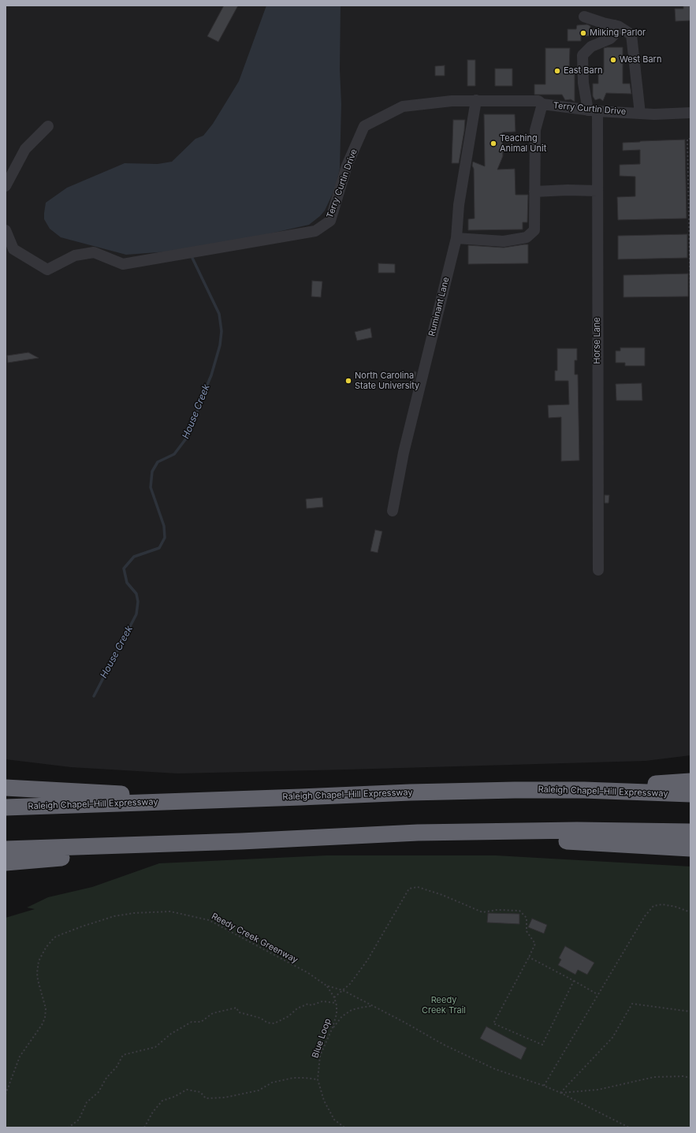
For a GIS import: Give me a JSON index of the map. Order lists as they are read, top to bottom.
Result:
{
  "streets": {
    "highway": ["Raleigh Chapel–Hill Expressway"],
    "lane": ["Terry Curtin Drive", "Ruminant Lane", "Horse Lane"],
    "path": ["Reedy Creek Greenway", "Blue Loop"]
  },
  "crossings": [
    ["Terry Curtin Drive", "Ruminant Lane"],
    ["Terry Curtin Drive", "Horse Lane"],
    ["Reedy Creek Greenway", "Blue Loop"]
  ],
  "water": ["House Creek"],
  "parks": ["Reedy Creek Trail"],
  "places": [
    "Milking Parlor",
    "West Barn",
    "East Barn",
    "Teaching Animal Unit",
    "North Carolina State University"
  ]
}
